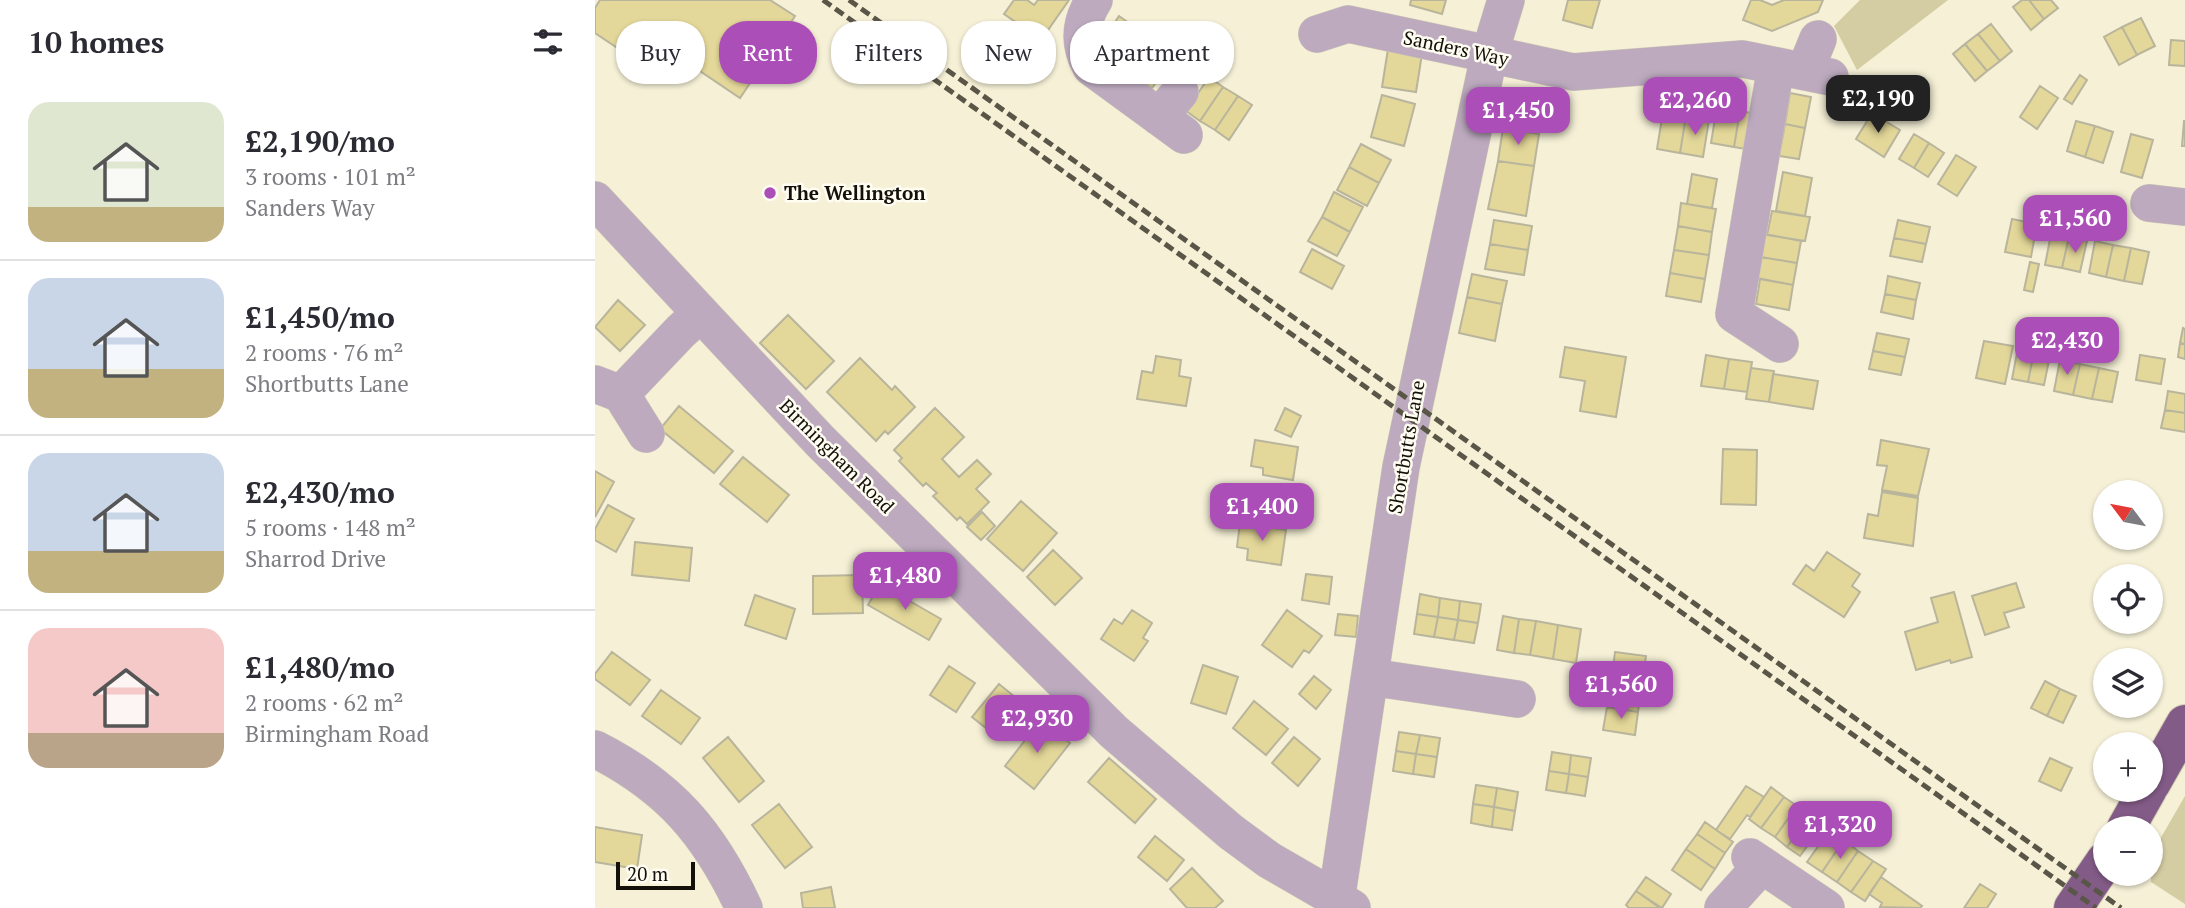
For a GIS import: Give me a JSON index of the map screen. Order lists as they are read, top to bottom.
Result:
{
  "streets": {
    "street": ["Sanders Way", "Shortbutts Lane", "Birmingham Road"]
  },
  "crossings": [
    ["Sanders Way", "Shortbutts Lane"],
    ["Shortbutts Lane", "Birmingham Road"]
  ],
  "places": ["The Wellington"],
  "scale_bar": "20 m",
  "north": "top left",
  "page": {
    "heading": "10 homes",
    "chip": [
      "Buy",
      "Rent",
      "Filters",
      "New",
      "Apartment"
    ],
    "price": [
      "£2,190",
      "£2,260",
      "£1,450",
      "£1,560",
      "£2,430",
      "£1,400",
      "£1,480",
      "£1,560",
      "£2,930",
      "£1,320"
    ],
    "list": [
      {
        "name": "£2,190/mo",
        "note": "3 rooms · 101 m² · Sanders Way"
      },
      {
        "name": "£1,450/mo",
        "note": "2 rooms · 76 m² · Shortbutts Lane"
      },
      {
        "name": "£2,430/mo",
        "note": "5 rooms · 148 m² · Sharrod Drive"
      },
      {
        "name": "£1,480/mo",
        "note": "2 rooms · 62 m² · Birmingham Road"
      }
    ],
    "map_buttons": ["+", "−"],
    "scale": "20 m"
  }
}
